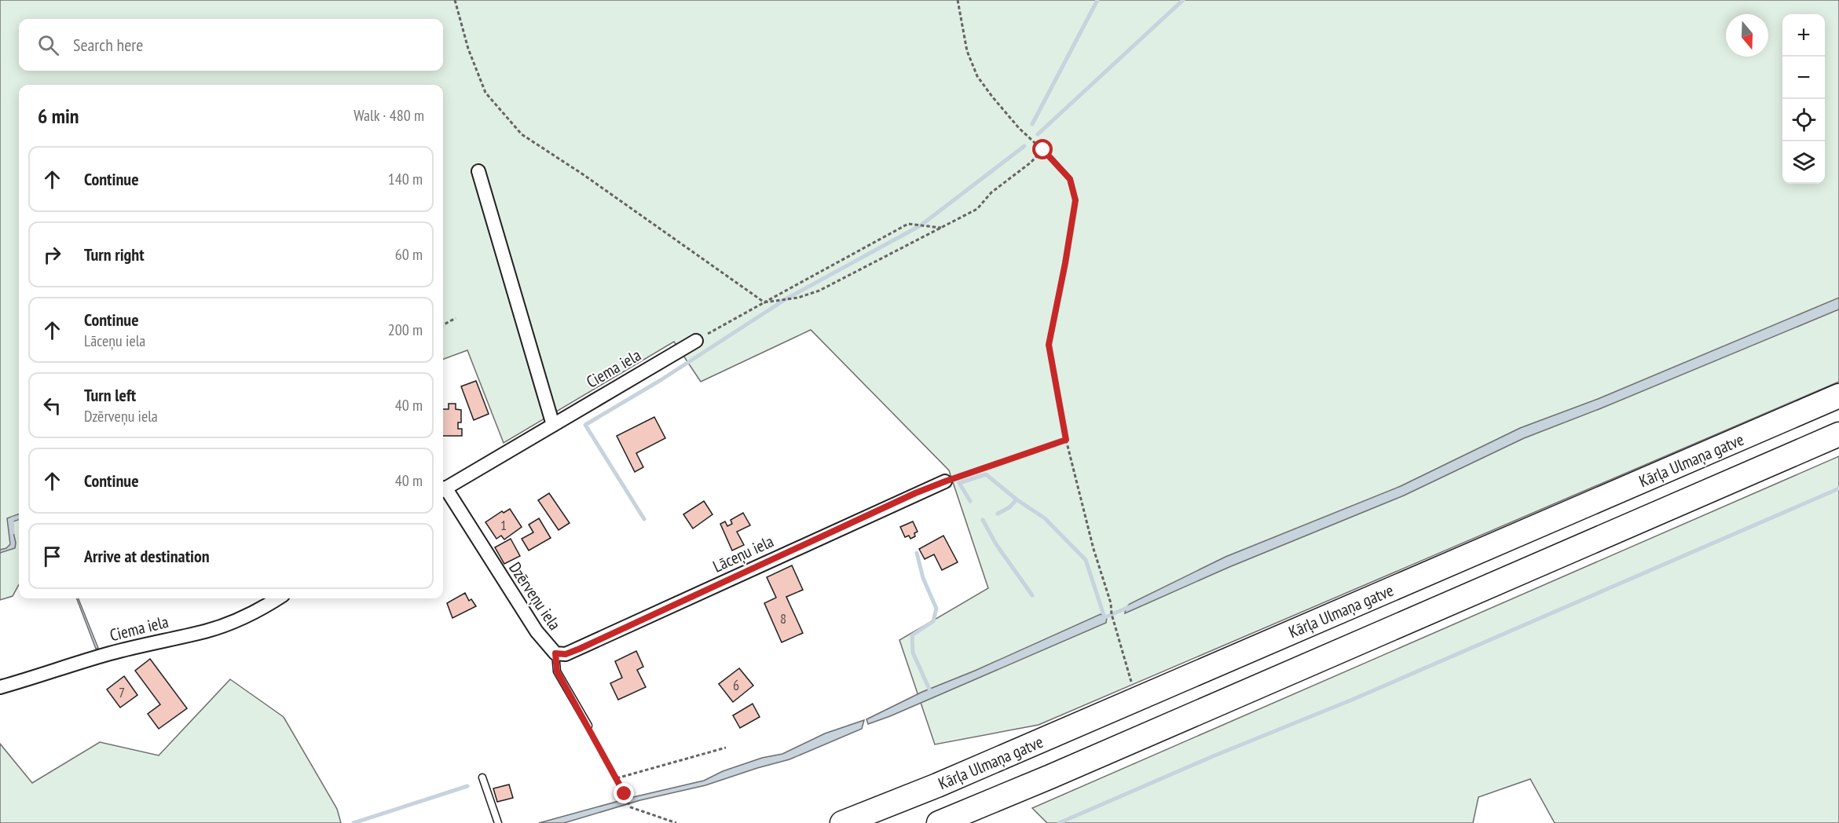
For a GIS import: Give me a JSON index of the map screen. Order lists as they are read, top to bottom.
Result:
{
  "streets": {
    "highway": ["Kārļa Ulmaņa gatve"],
    "street": ["Ciema iela", "Lāceņu iela", "Dzērveņu iela"]
  },
  "crossings": [
    ["Lāceņu iela", "Dzērveņu iela"]
  ],
  "house_numbers": [
    "1",
    "8",
    "6",
    "7"
  ],
  "north": "bottom",
  "page": {
    "map_buttons": ["+", "−"],
    "search": "Search here",
    "heading": ["6 min", "Walk · 480 m"],
    "list": [
      ["Continue", "140 m"],
      ["Turn right", "60 m"],
      ["Continue", "Lāceņu iela", "200 m"],
      ["Turn left", "Dzērveņu iela", "40 m"],
      ["Continue", "40 m"],
      "Arrive at destination"
    ]
  }
}
